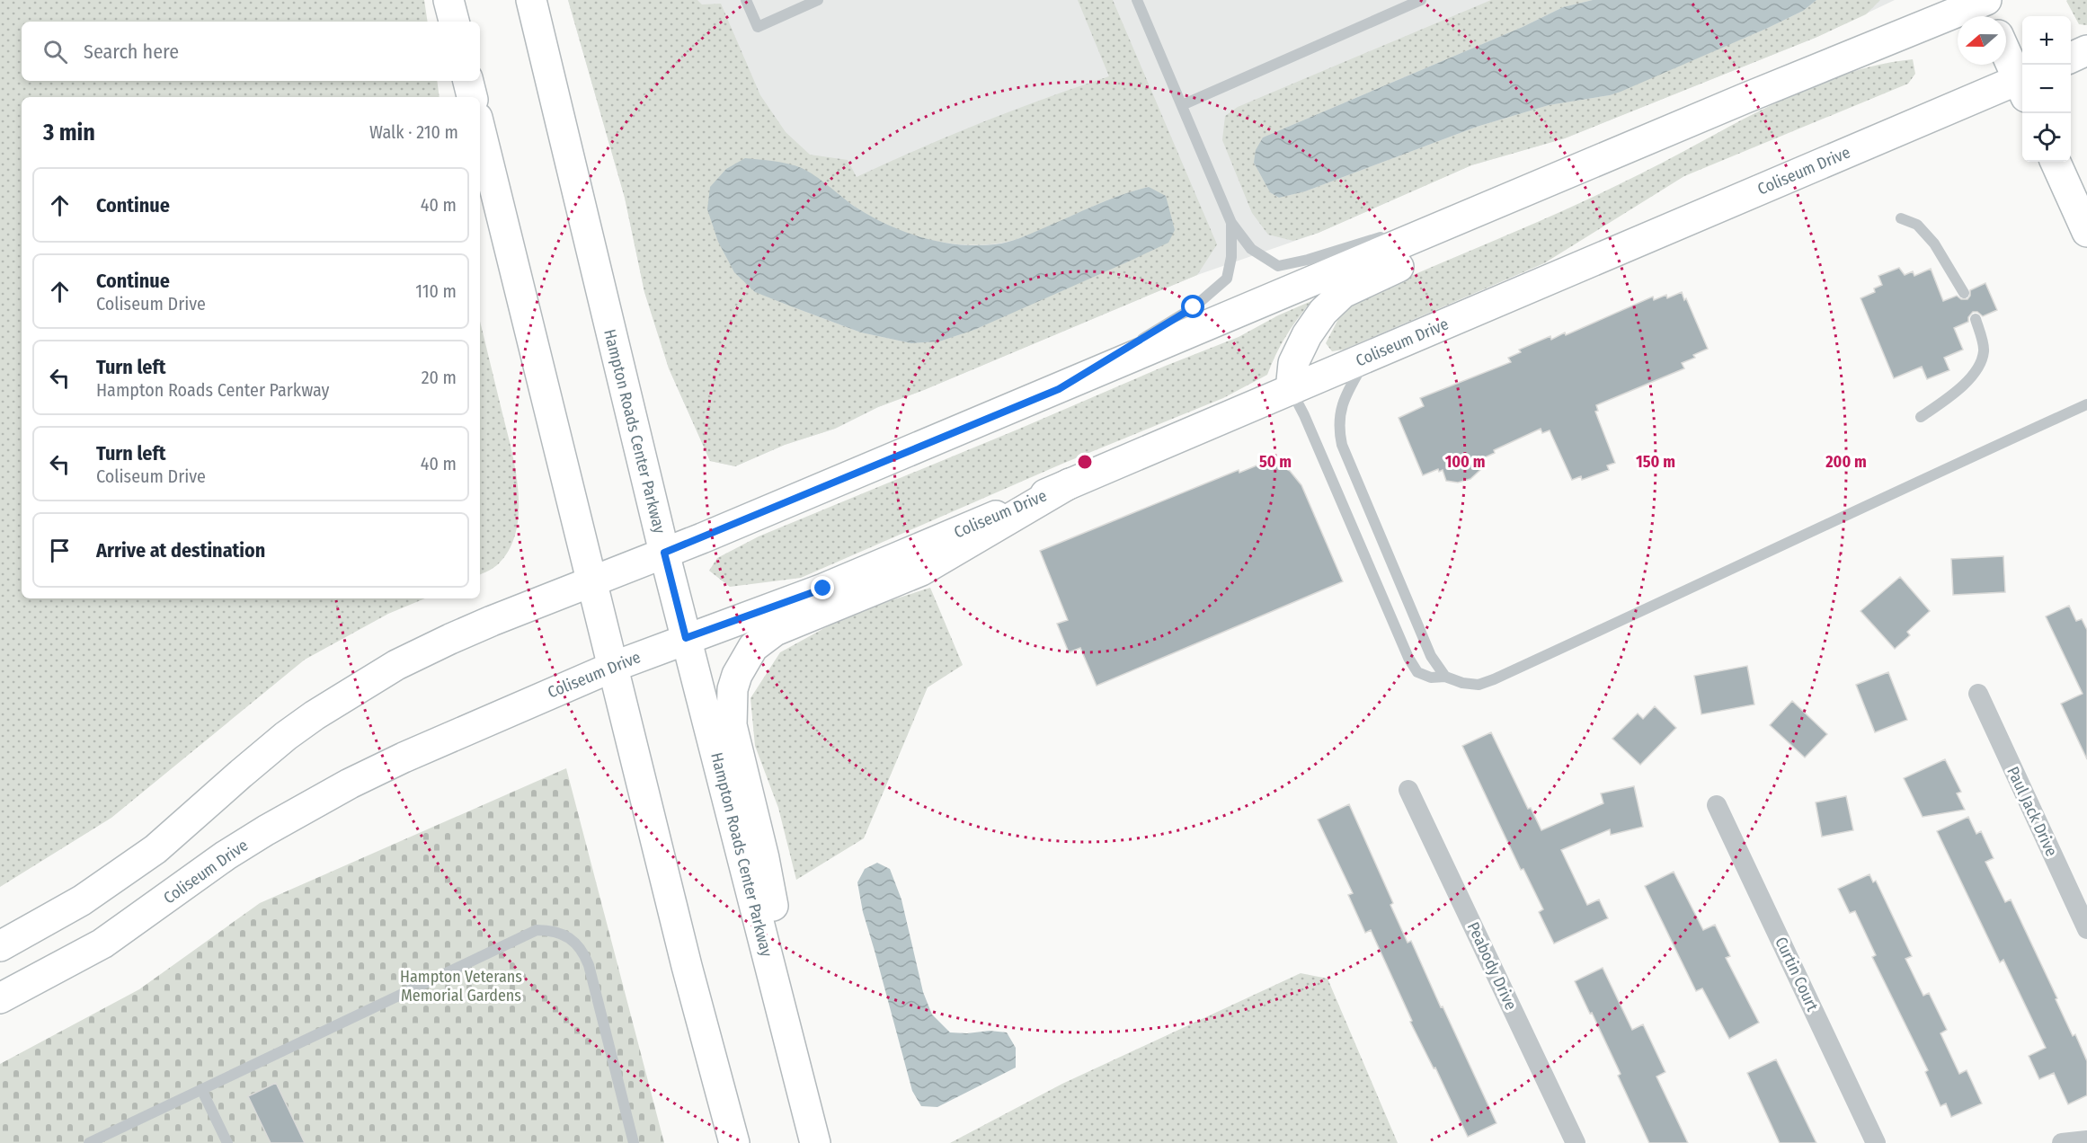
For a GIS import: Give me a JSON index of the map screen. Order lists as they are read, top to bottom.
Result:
{
  "streets": {
    "street": [
      "Coliseum Drive",
      "Hampton Roads Center Parkway",
      "Paul Jack Drive",
      "Peabody Drive",
      "Curtin Court"
    ]
  },
  "crossings": [
    ["Coliseum Drive", "Hampton Roads Center Parkway"]
  ],
  "parks": ["Hampton Veterans Memorial Gardens"],
  "north": "left",
  "page": {
    "map_buttons": ["+", "−"],
    "search": "Search here",
    "heading": ["3 min", "Walk · 210 m"],
    "list": [
      ["Continue", "40 m"],
      ["Continue", "Coliseum Drive", "110 m"],
      ["Turn left", "Hampton Roads Center Parkway", "20 m"],
      ["Turn left", "Coliseum Drive", "40 m"],
      "Arrive at destination"
    ]
  },
  "rings": [
    "50 m",
    "100 m",
    "150 m",
    "200 m"
  ]
}
